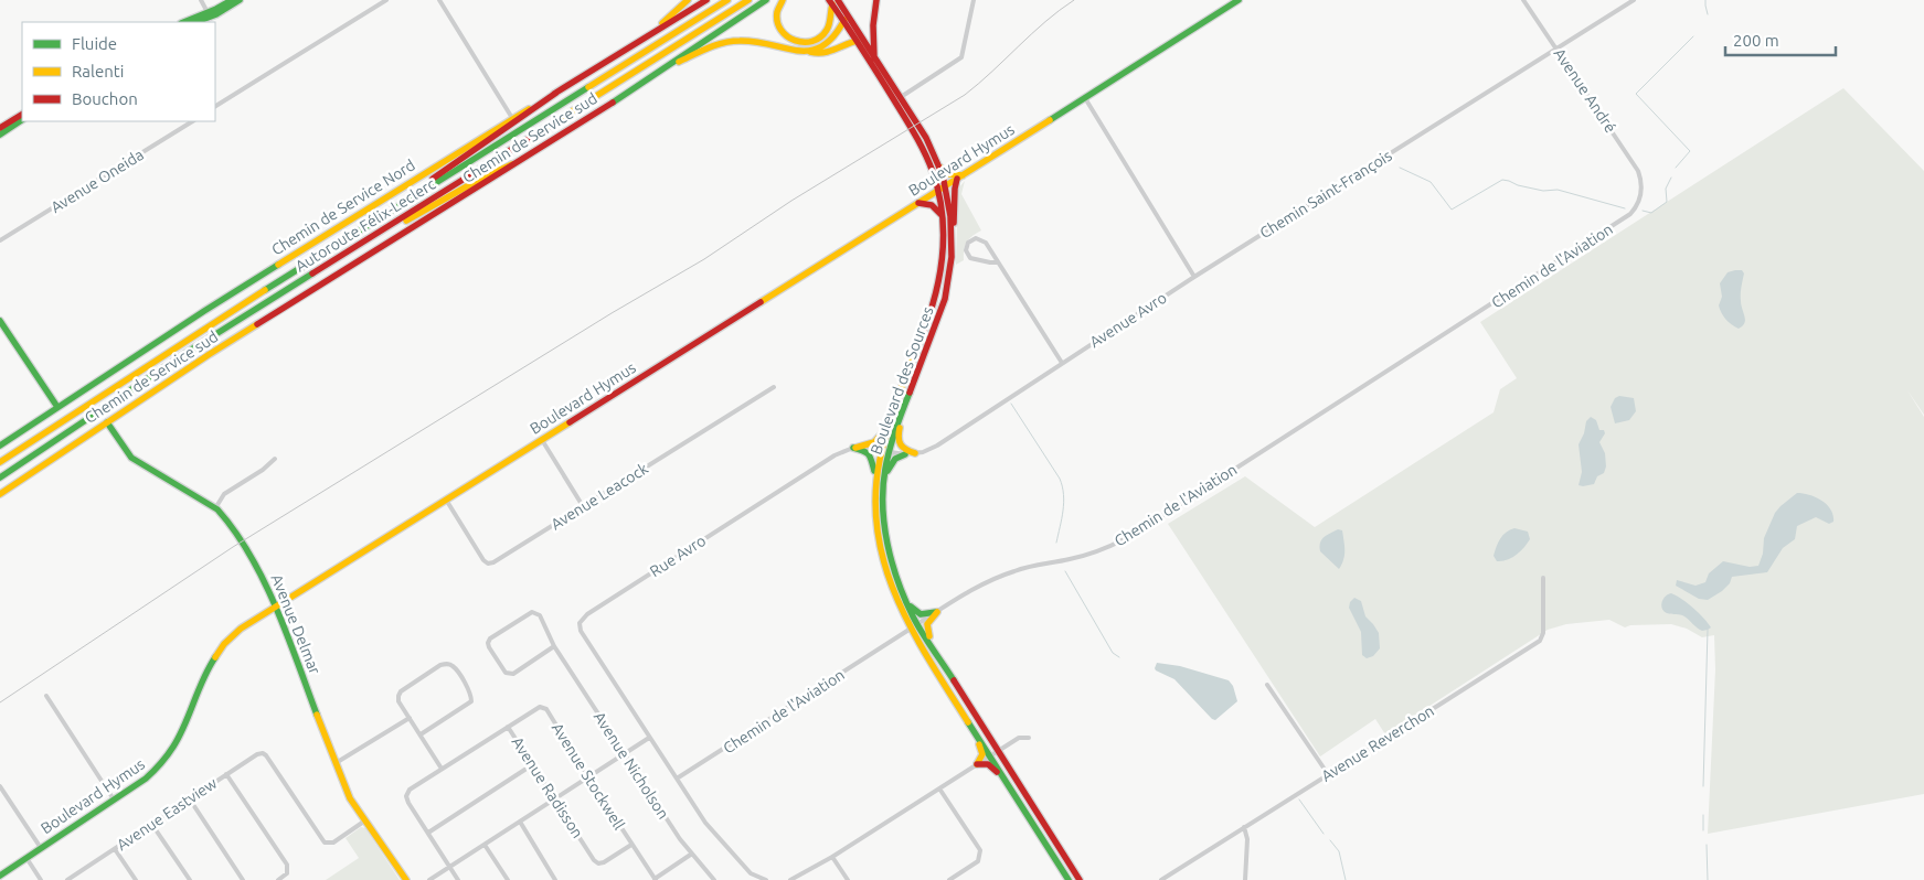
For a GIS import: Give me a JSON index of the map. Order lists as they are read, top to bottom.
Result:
{
  "streets": {
    "main road": [
      "Chemin de Service sud",
      "Boulevard Hymus",
      "Chemin de Service Nord",
      "Autoroute Félix-Leclerc",
      "Boulevard des Sources",
      "Avenue Delmar"
    ],
    "street": [
      "Avenue André",
      "Avenue Oneida",
      "Chemin Saint-François",
      "Chemin de l'Aviation",
      "Avenue Avro",
      "Avenue Leacock",
      "Rue Avro",
      "Avenue Reverchon",
      "Avenue Nicholson",
      "Avenue Stockwell",
      "Avenue Radisson",
      "Avenue Eastview"
    ]
  },
  "crossings": [
    ["Avenue André", "Chemin Saint-François"],
    ["Avenue André", "Chemin de l'Aviation"],
    ["Chemin de Service sud", "Avenue Delmar"],
    ["Boulevard Hymus", "Boulevard des Sources"],
    ["Boulevard Hymus", "Avenue Leacock"],
    ["Boulevard Hymus", "Avenue Delmar"],
    ["Chemin Saint-François", "Avenue Avro"],
    ["Chemin de l'Aviation", "Boulevard des Sources"],
    ["Chemin de l'Aviation", "Rue Avro"],
    ["Avenue Avro", "Rue Avro"],
    ["Boulevard des Sources", "Rue Avro"],
    ["Avenue Delmar", "Avenue Eastview"],
    ["Avenue Stockwell", "Avenue Radisson"]
  ],
  "legend": ["Fluide", "Ralenti", "Bouchon"],
  "scale_bar": "200 m"
}
